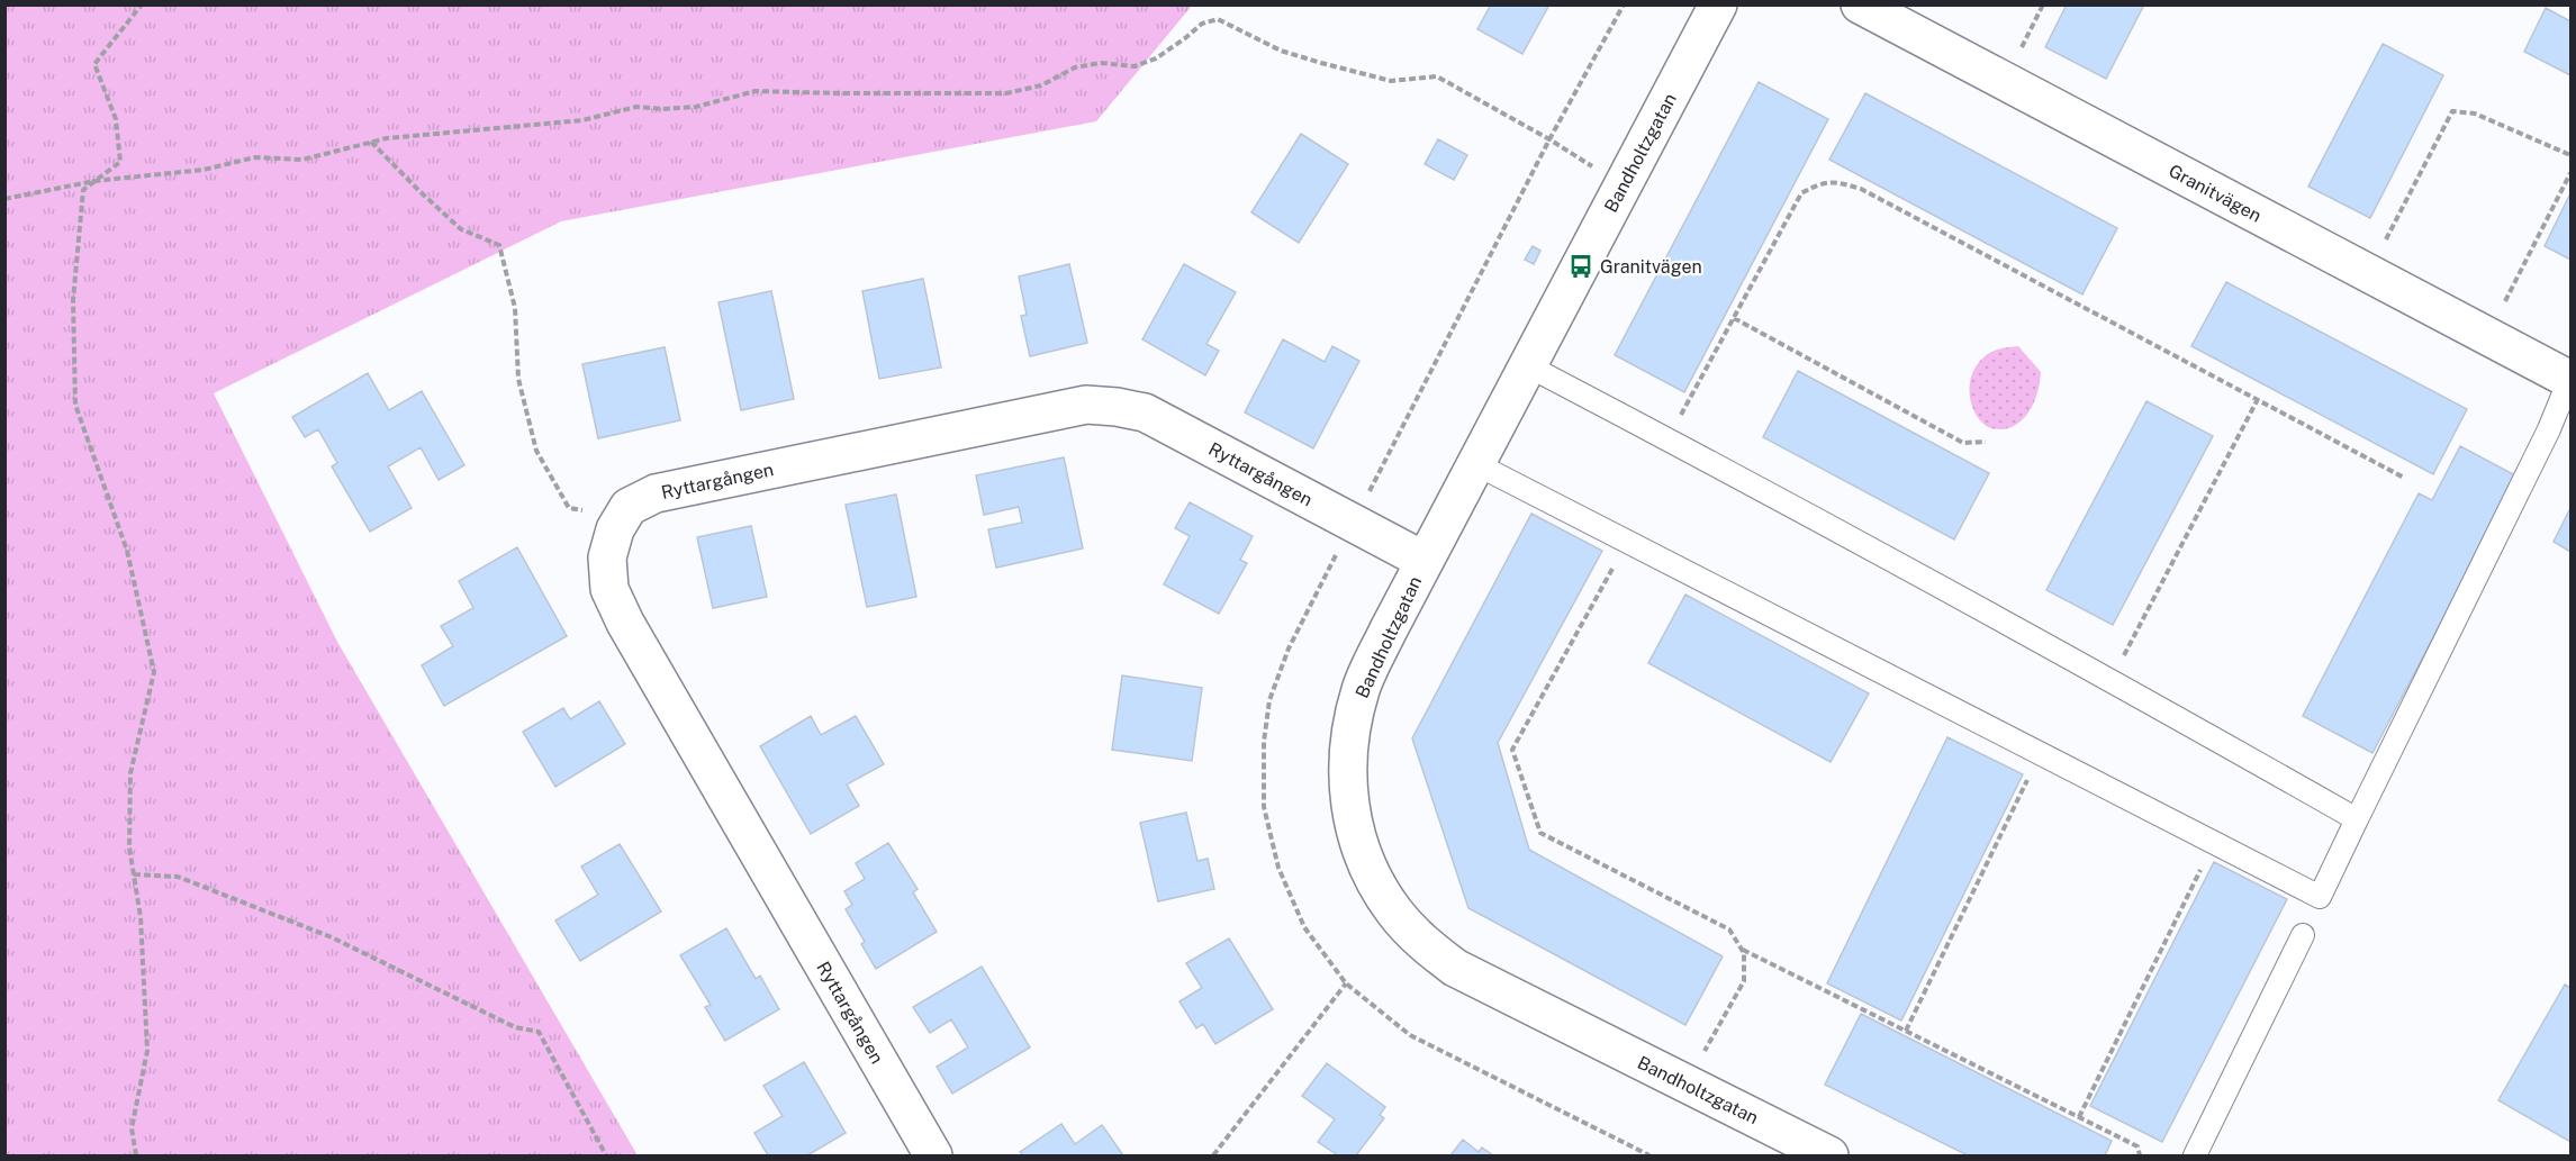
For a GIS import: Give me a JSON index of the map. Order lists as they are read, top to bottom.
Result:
{
  "streets": {
    "street": ["Bandholtzgatan", "Granitvägen", "Ryttargången"]
  },
  "crossings": [
    ["Bandholtzgatan", "Ryttargången"]
  ],
  "places": {
    "bus stop": ["Granitvägen"]
  }
}
